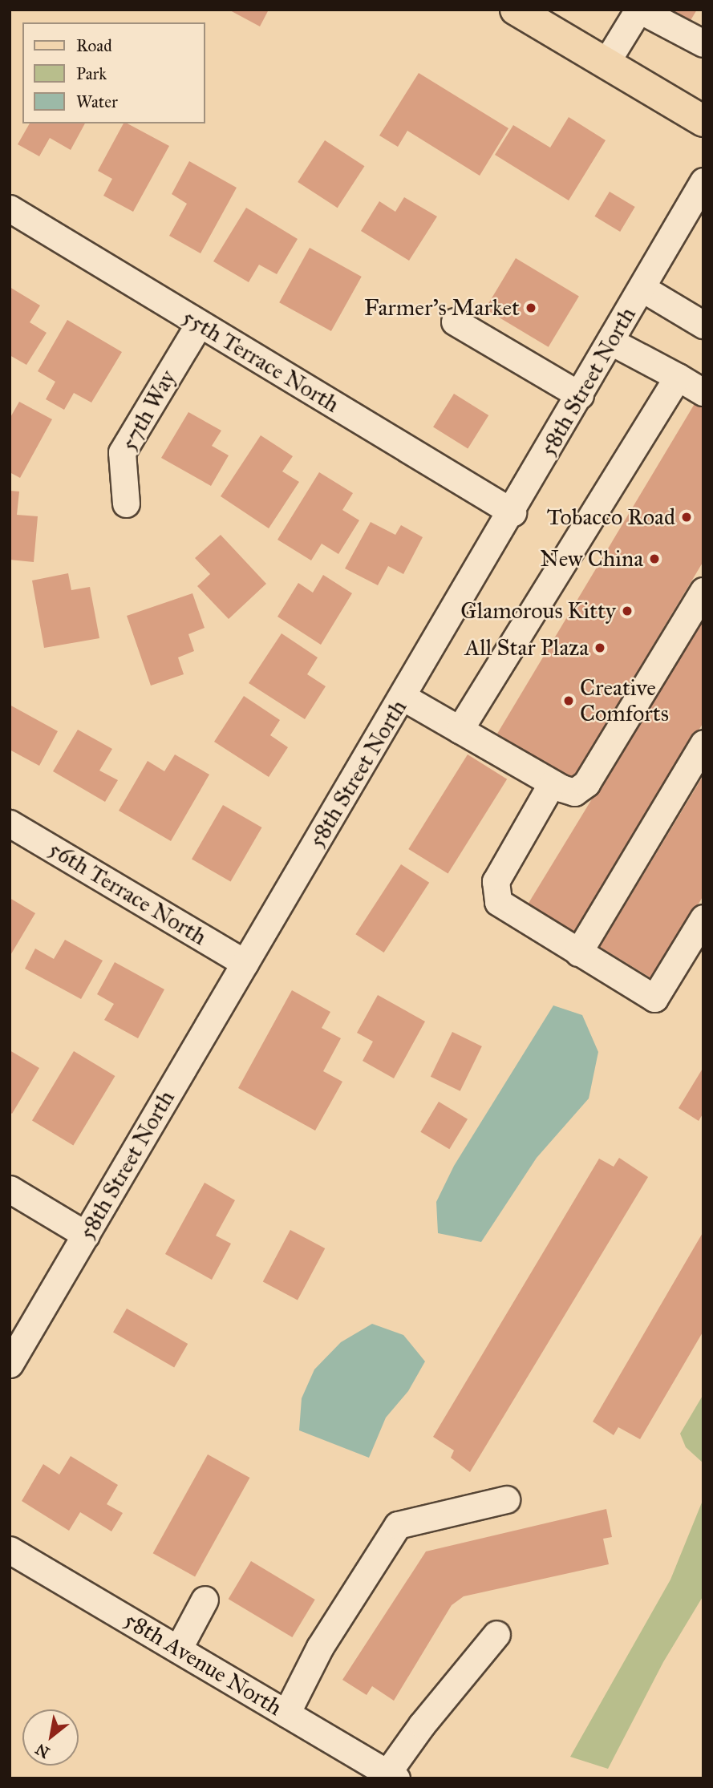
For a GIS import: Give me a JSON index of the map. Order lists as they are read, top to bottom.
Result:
{
  "streets": {
    "street": [
      "55th Terrace North",
      "58th Street North",
      "57th Way",
      "56th Terrace North",
      "58th Avenue North"
    ]
  },
  "crossings": [
    ["55th Terrace North", "58th Street North"],
    ["55th Terrace North", "57th Way"],
    ["58th Street North", "56th Terrace North"]
  ],
  "places": [
    "Farmer's Market",
    "Tobacco Road",
    "New China",
    "Glamorous Kitty",
    "All Star Plaza",
    "Creative Comforts"
  ],
  "legend": ["Road", "Park", "Water"],
  "north": "bottom left"
}
